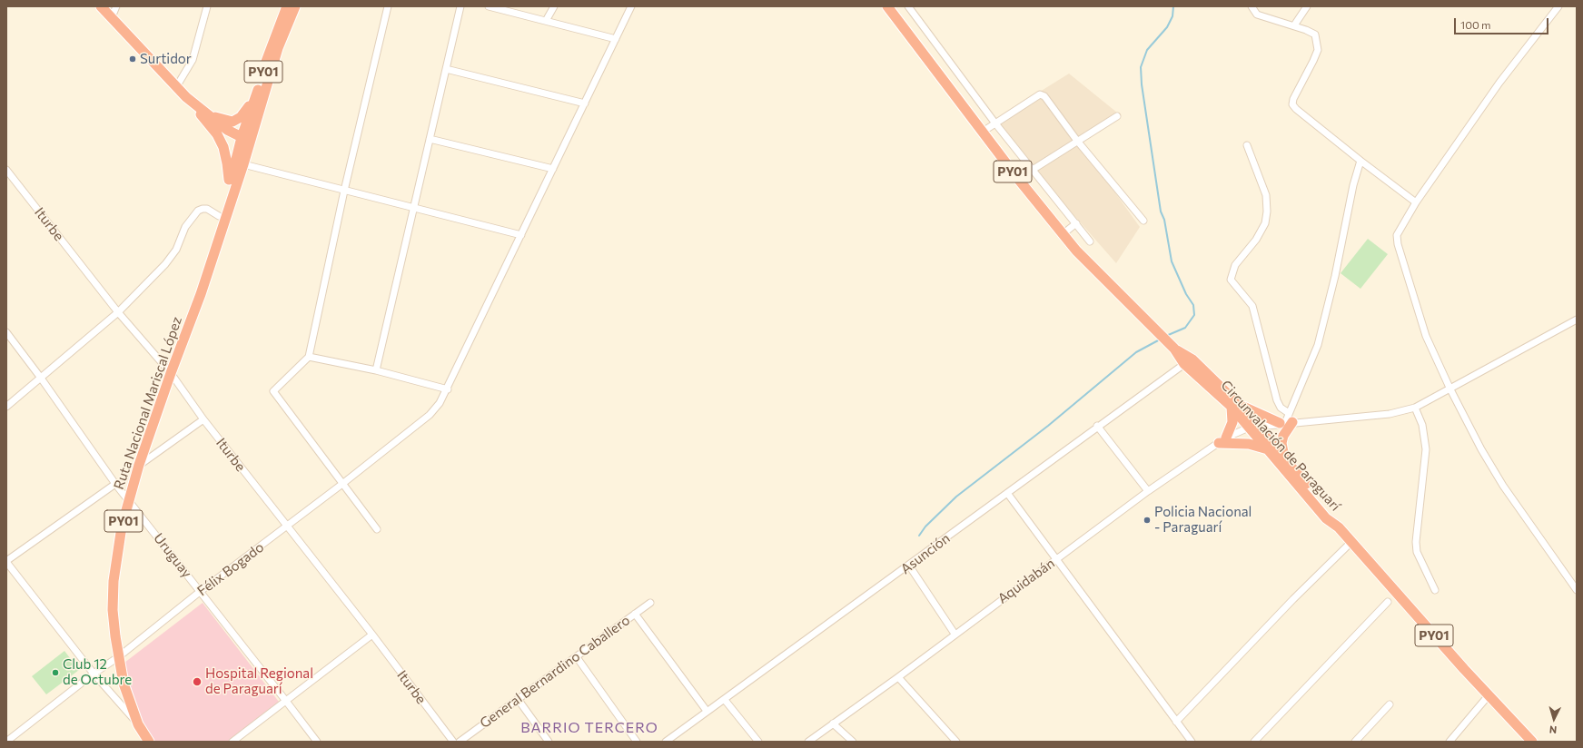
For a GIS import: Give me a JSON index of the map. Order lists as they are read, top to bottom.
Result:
{
  "streets": {
    "highway": ["PY01", "Ruta Nacional Mariscal López", "Circunvalación de Paraguarí"],
    "street": [
      "Iturbe",
      "Asunción",
      "Uruguay",
      "Félix Bogado",
      "Aquidabán",
      "General Bernardino Caballero"
    ]
  },
  "crossings": [
    ["Iturbe", "Ruta Nacional Mariscal López"],
    ["Iturbe", "Félix Bogado"],
    ["Ruta Nacional Mariscal López", "Uruguay"],
    ["Ruta Nacional Mariscal López", "Félix Bogado"],
    ["Circunvalación de Paraguarí", "Asunción"],
    ["Circunvalación de Paraguarí", "Aquidabán"],
    ["Uruguay", "Félix Bogado"]
  ],
  "districts": ["BARRIO TERCERO"],
  "places": [
    "Surtidor",
    "Policia Nacional - Paraguarí",
    "Club 12 de Octubre",
    "Hospital Regional de Paraguarí"
  ],
  "scale_bar": "100 m",
  "north": "bottom"
}
